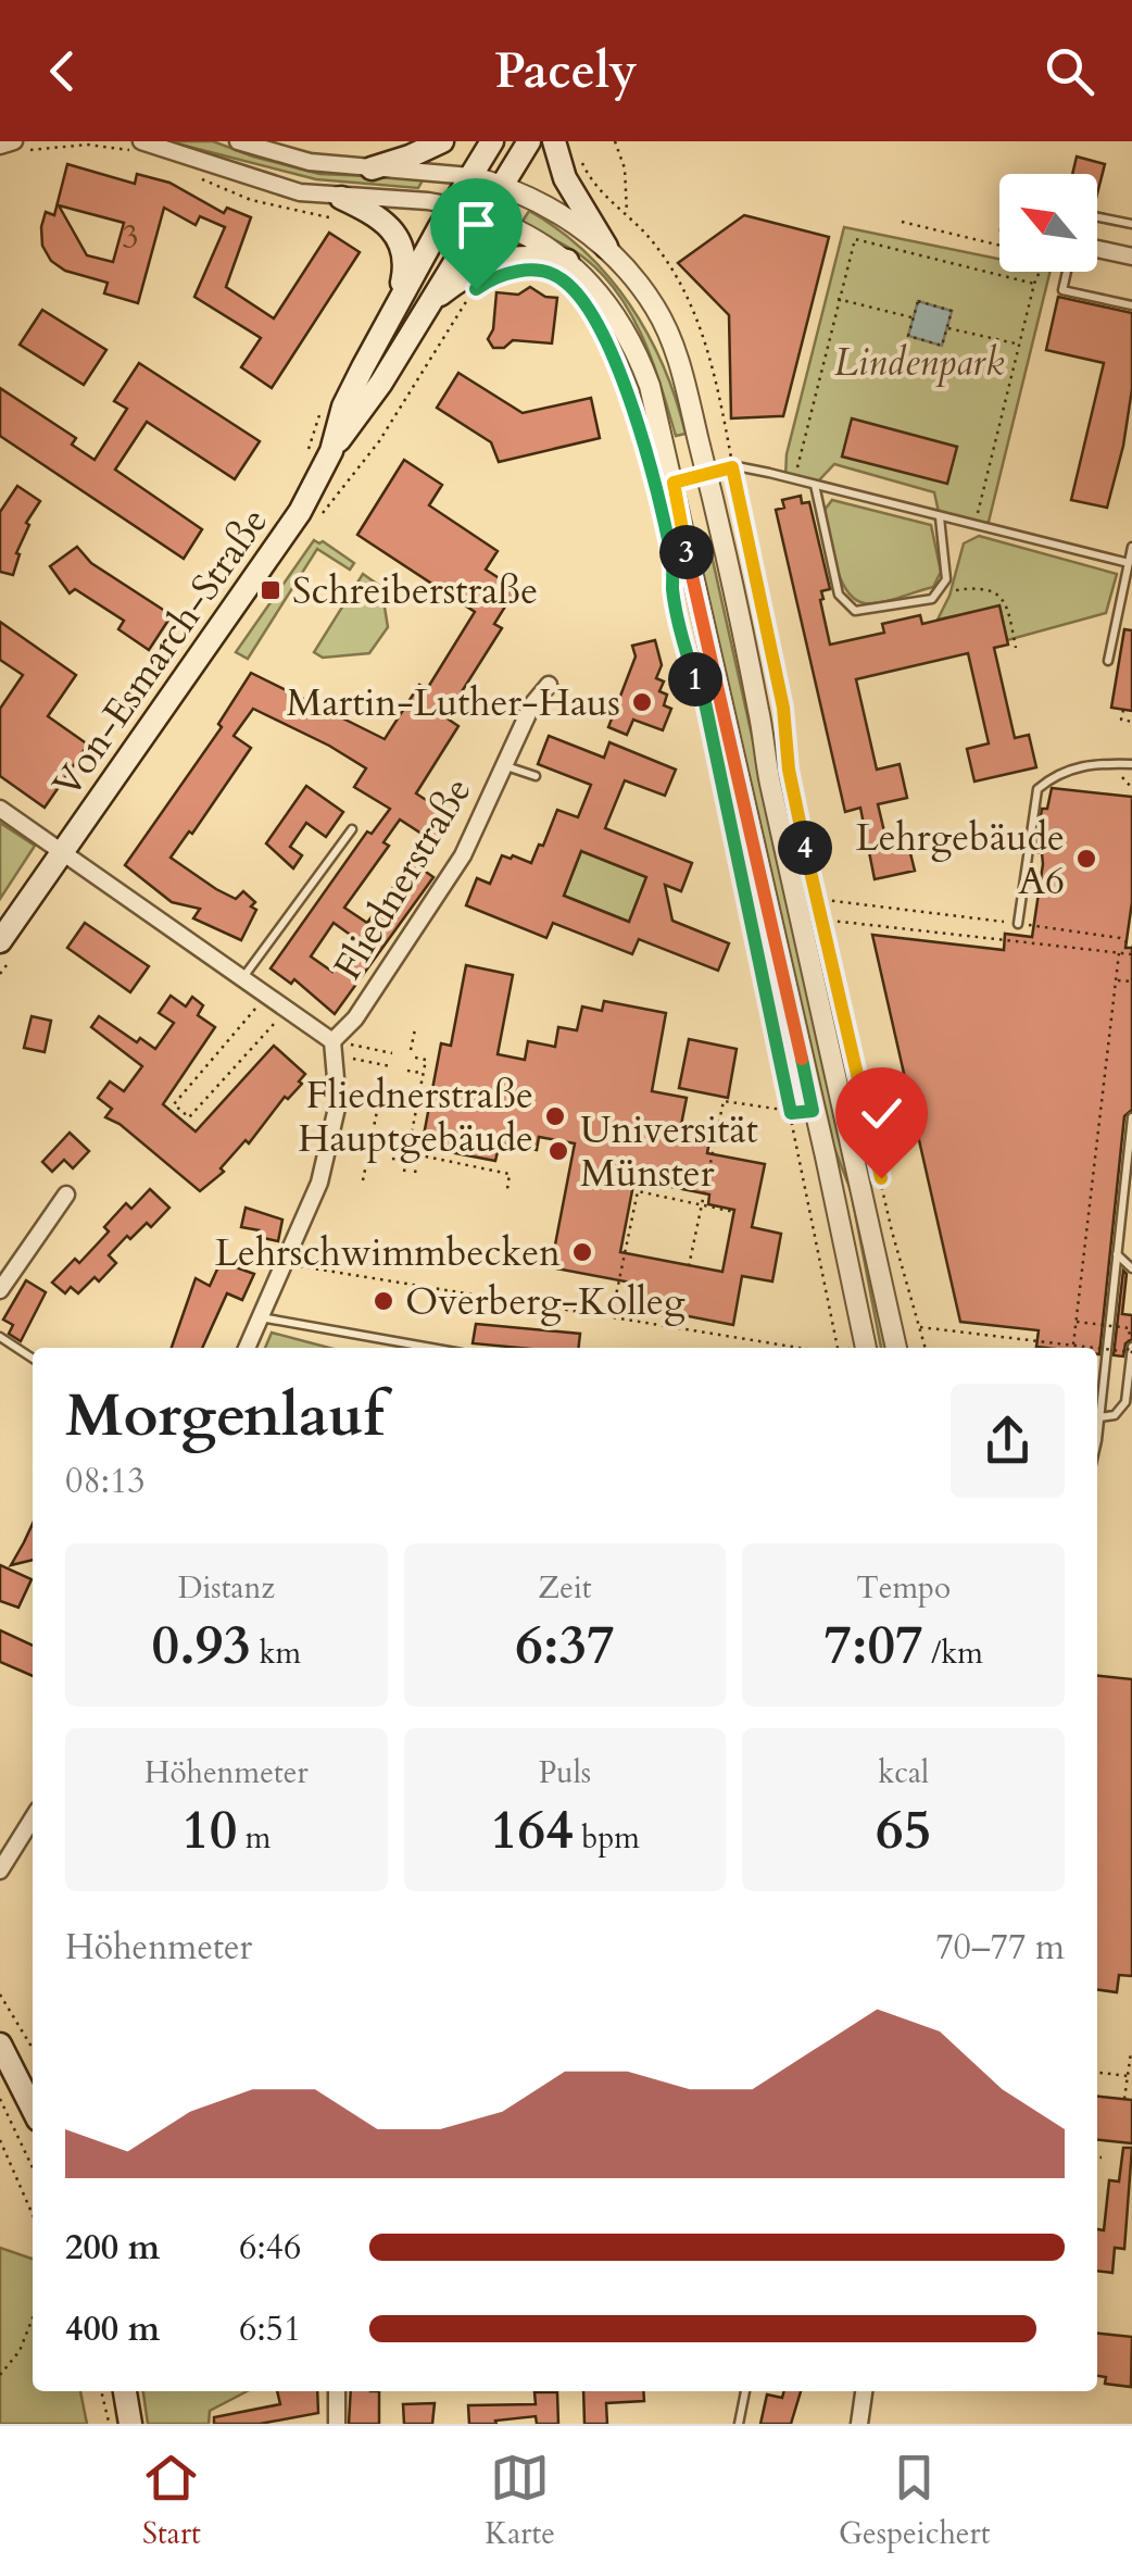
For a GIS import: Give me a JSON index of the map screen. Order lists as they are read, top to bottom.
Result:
{
  "streets": {
    "main road": ["Von-Esmarch-Straße"],
    "street": ["Fliednerstraße"]
  },
  "parks": ["Lindenpark"],
  "places": {
    "transit": ["Schreiberstraße"],
    "other": [
      "Martin-Luther-Haus",
      "Lehrgebäude A6",
      "Fliednerstraße Hauptgebäude",
      "Universität Münster",
      "Lehrschwimmbecken",
      "Overberg-Kolleg"
    ]
  },
  "house_numbers": ["3"],
  "north": "top left",
  "page": {
    "header": "Pacely",
    "pins": ["3", "1", "4"],
    "heading": ["Morgenlauf", "08:13"],
    "stats": [
      ["Distanz", "0.93 km"],
      ["Zeit", "6:37"],
      ["Tempo", "7:07 /km"],
      ["Höhenmeter", "10 m"],
      ["Puls", "164 bpm"],
      ["kcal", "65"]
    ],
    "chart": ["Höhenmeter", "70–77 m"],
    "list": [
      {
        "name": "200 m",
        "note": "6:46"
      },
      {
        "name": "400 m",
        "note": "6:51"
      }
    ],
    "tabs": ["Start", "Karte", "Gespeichert"]
  }
}
